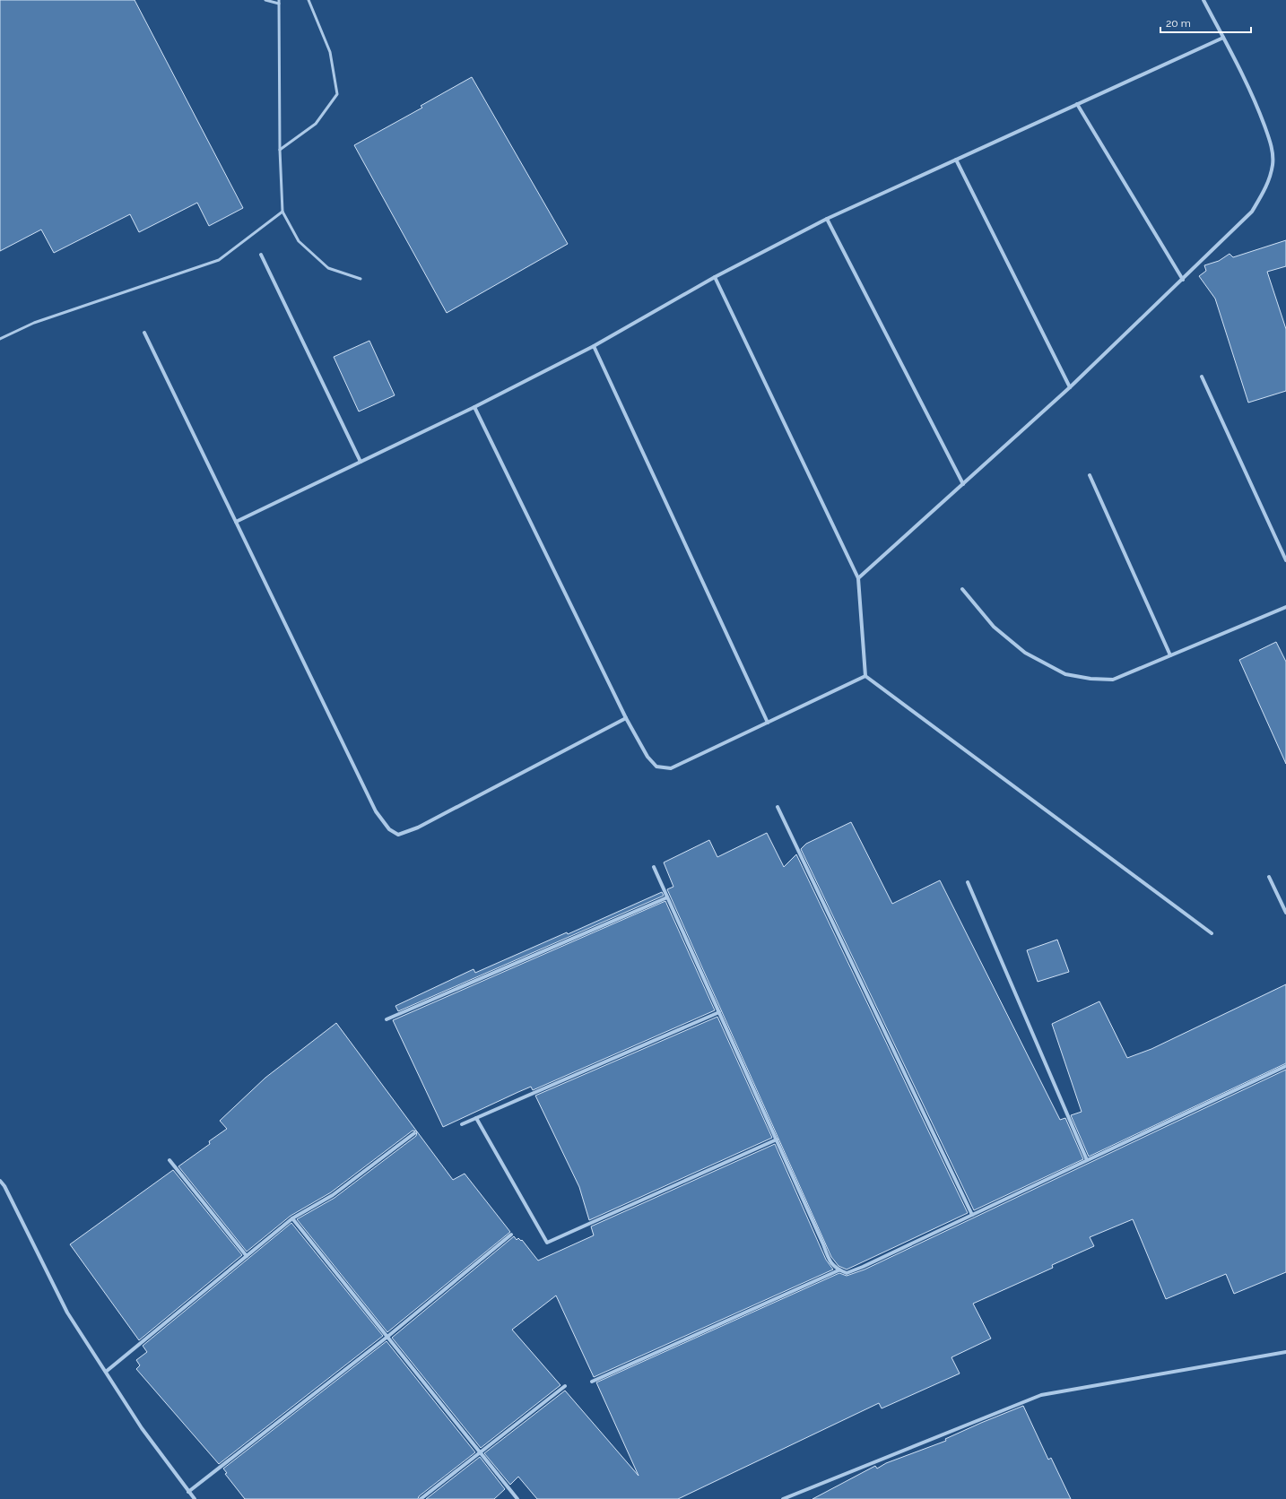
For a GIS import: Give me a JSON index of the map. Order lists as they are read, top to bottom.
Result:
{
  "scale_bar": "20 m"
}
